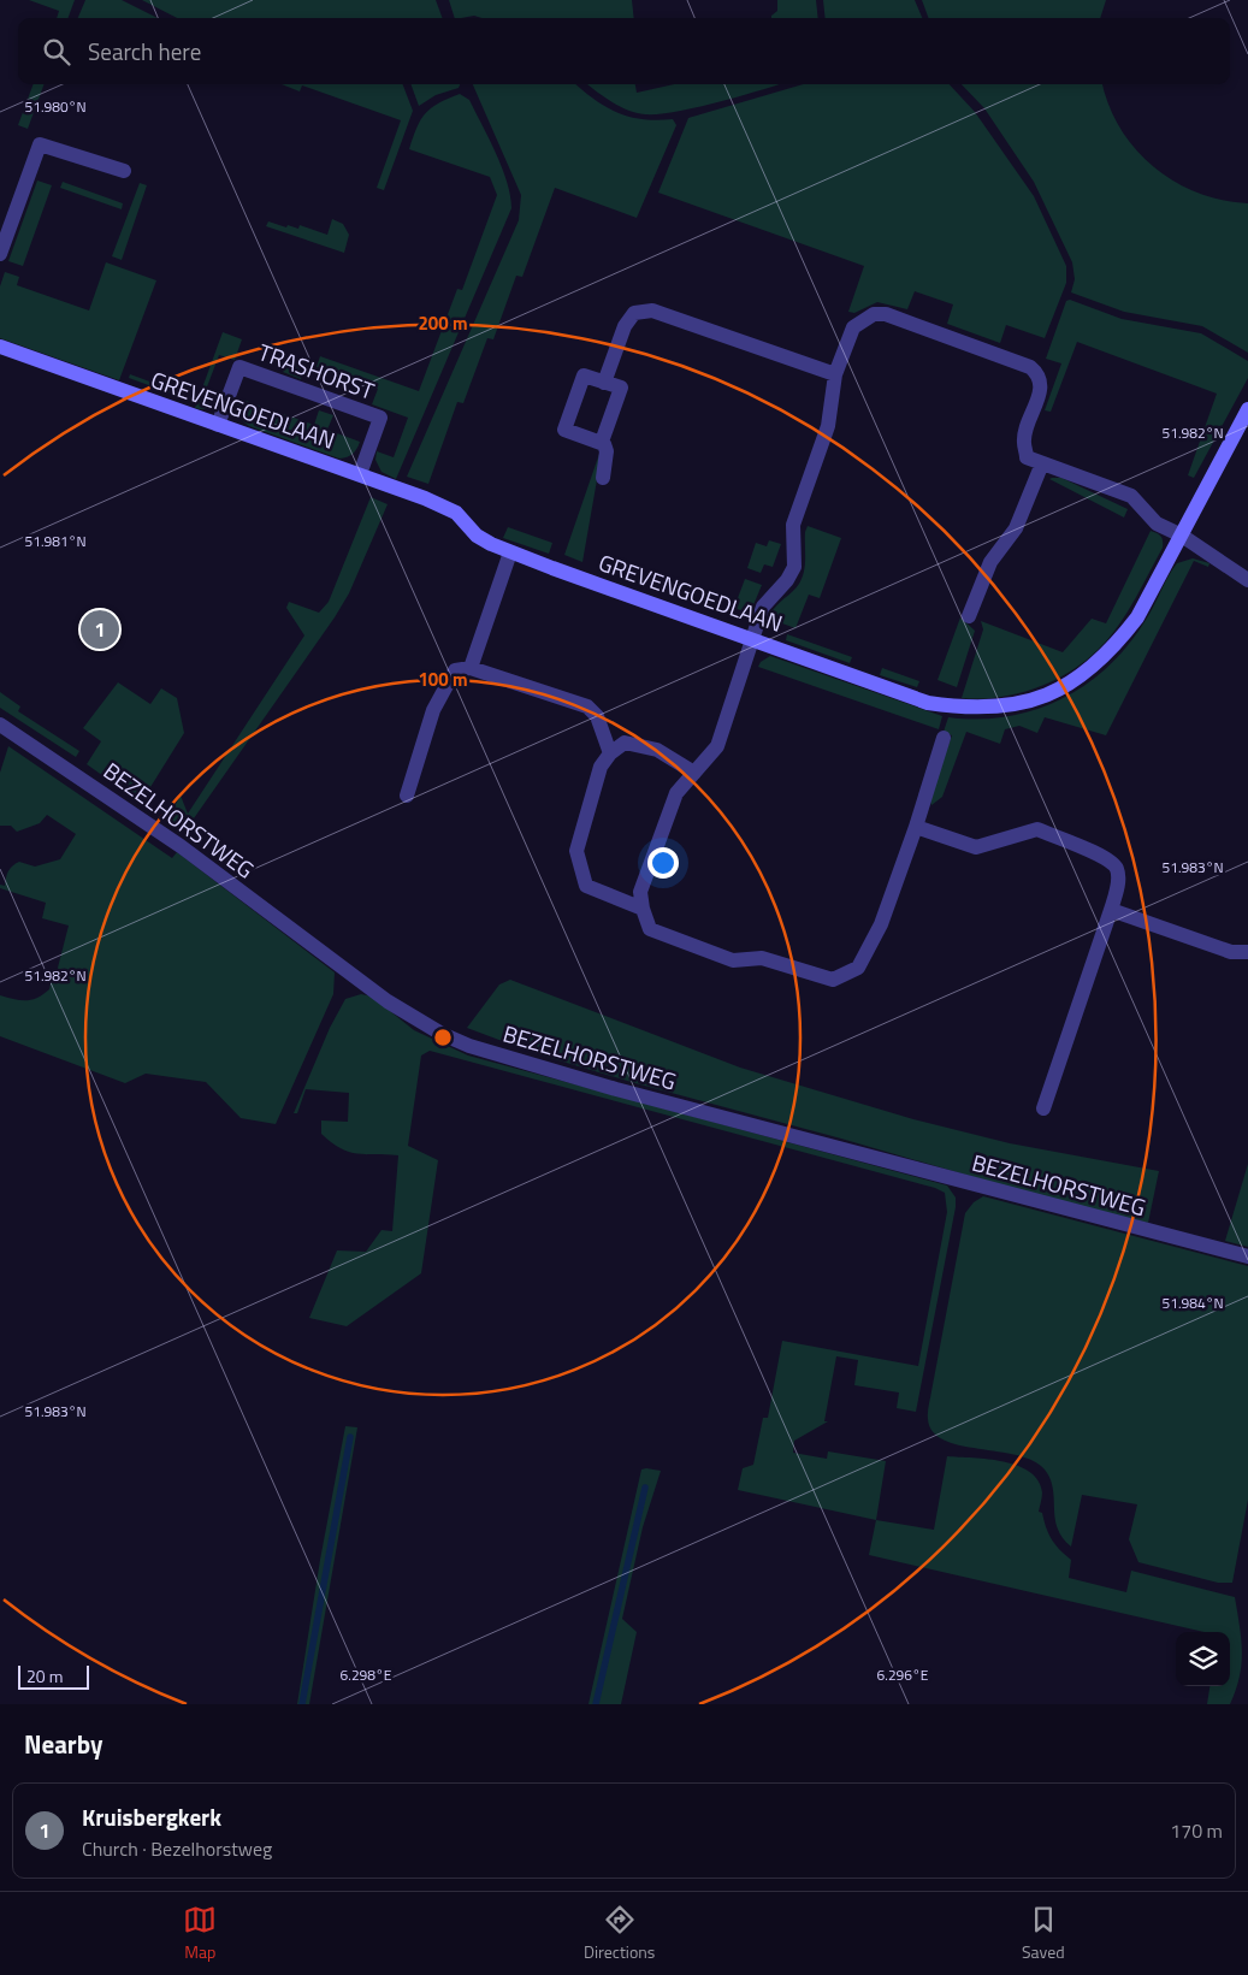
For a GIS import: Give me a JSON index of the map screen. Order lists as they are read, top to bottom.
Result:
{
  "streets": {
    "street": ["TRASHORST", "GREVENGOEDLAAN", "BEZELHORSTWEG"]
  },
  "crossings": [
    ["TRASHORST", "GREVENGOEDLAAN"]
  ],
  "scale_bar": "20 m",
  "page": {
    "search": "Search here",
    "pins": "1",
    "scale": "20 m",
    "heading": "Nearby",
    "list": [
      {
        "mark": "1",
        "name": "Kruisbergkerk",
        "note": "Church · Bezelhorstweg",
        "value": "170 m"
      }
    ],
    "nav": ["Map", "Directions", "Saved"]
  },
  "coordinates": [
    "51.980°N",
    "51.982°N",
    "51.981°N",
    "51.983°N",
    "51.984°N",
    "6.298°E",
    "6.296°E"
  ],
  "rings": ["200 m", "100 m"]
}
